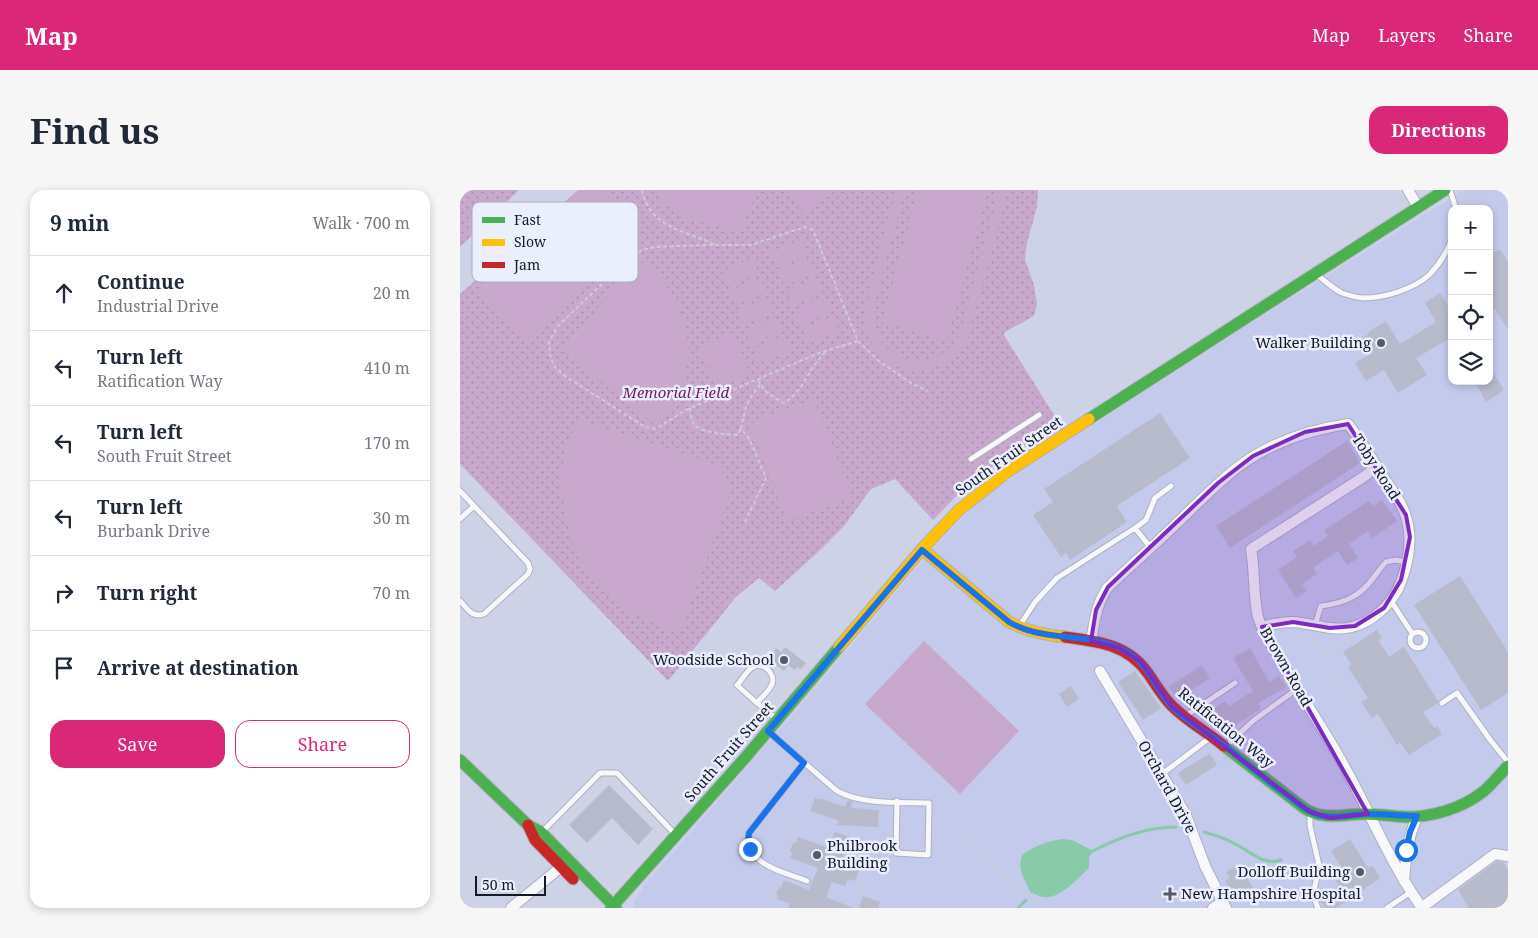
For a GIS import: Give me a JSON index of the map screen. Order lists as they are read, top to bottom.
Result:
{
  "streets": {
    "street": [
      "South Fruit Street",
      "Toby Road",
      "Brown Road",
      "Ratification Way",
      "Orchard Drive"
    ]
  },
  "crossings": [
    ["South Fruit Street", "Ratification Way"],
    ["Toby Road", "Brown Road"],
    ["Toby Road", "Ratification Way"],
    ["Brown Road", "Ratification Way"]
  ],
  "parks": ["Memorial Field"],
  "places": {
    "other": [
      "Walker Building",
      "Woodside School",
      "Philbrook Building",
      "Dolloff Building"
    ],
    "health": ["New Hampshire Hospital"]
  },
  "legend": ["Fast", "Slow", "Jam"],
  "scale_bar": "50 m",
  "page": {
    "header": "Map",
    "nav": ["Map", "Layers", "Share"],
    "buttons": [
      "Directions",
      ["Save", "Share"]
    ],
    "title": "Find us",
    "heading": ["9 min", "Walk · 700 m"],
    "map_buttons": ["+", "−"],
    "list": [
      ["Continue", "Industrial Drive", "20 m"],
      ["Turn left", "Ratification Way", "410 m"],
      ["Turn left", "South Fruit Street", "170 m"],
      ["Turn left", "Burbank Drive", "30 m"],
      ["Turn right", "70 m"],
      "Arrive at destination"
    ],
    "scale": "50 m"
  }
}
